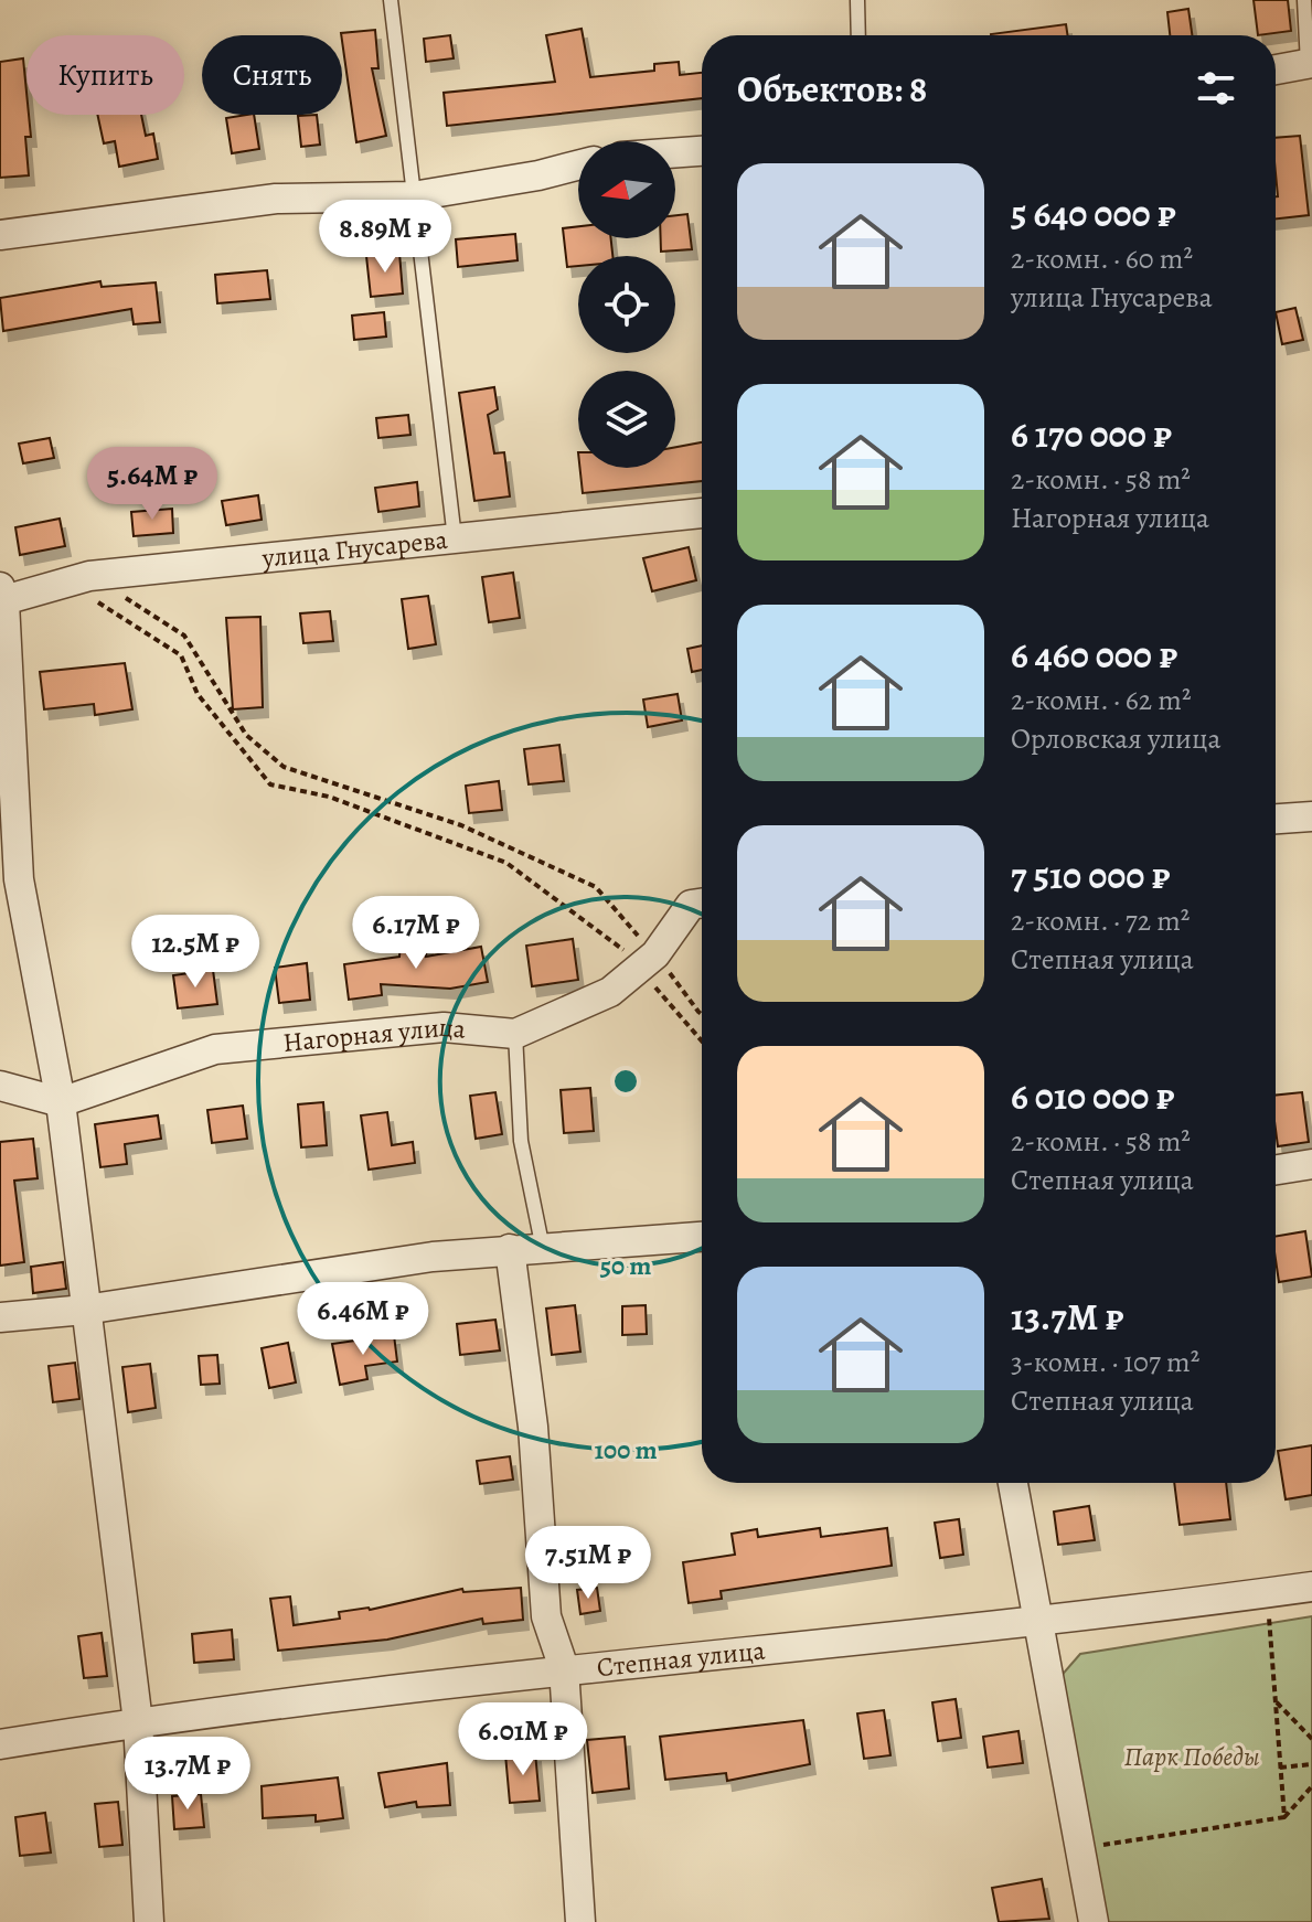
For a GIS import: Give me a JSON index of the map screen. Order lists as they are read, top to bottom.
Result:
{
  "streets": {
    "street": ["улица Гнусарева", "Нагорная улица", "Степная улица"]
  },
  "parks": ["Парк Победы"],
  "north": "left",
  "page": {
    "chip": ["Купить", "Снять"],
    "heading": "Объектов: 8",
    "list": [
      {
        "name": "5 640 000 ₽",
        "note": "2-комн. · 60 m² · улица Гнусарева"
      },
      {
        "name": "6 170 000 ₽",
        "note": "2-комн. · 58 m² · Нагорная улица"
      },
      {
        "name": "6 460 000 ₽",
        "note": "2-комн. · 62 m² · Орловская улица"
      },
      {
        "name": "7 510 000 ₽",
        "note": "2-комн. · 72 m² · Степная улица"
      },
      {
        "name": "6 010 000 ₽",
        "note": "2-комн. · 58 m² · Степная улица"
      },
      {
        "name": "13.7M ₽",
        "note": "3-комн. · 107 m² · Степная улица"
      }
    ],
    "price": [
      "8.89M ₽",
      "5.64M ₽",
      "6.17M ₽",
      "12.5M ₽",
      "6.46M ₽",
      "7.51M ₽",
      "6.01M ₽",
      "13.7M ₽"
    ]
  },
  "rings": ["50 m", "100 m"]
}
